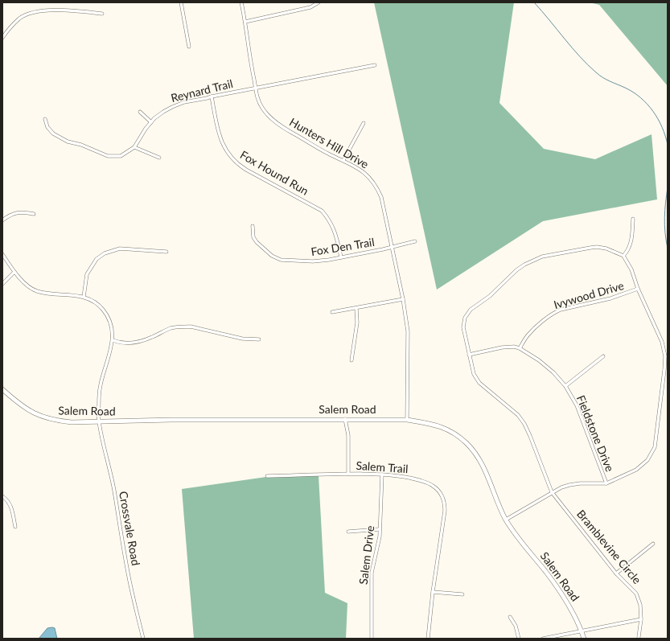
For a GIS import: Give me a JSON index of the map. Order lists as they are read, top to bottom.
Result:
{
  "streets": {
    "street": [
      "Reynard Trail",
      "Hunters Hill Drive",
      "Fox Hound Run",
      "Fox Den Trail",
      "Ivywood Drive",
      "Salem Road",
      "Fieldstone Drive",
      "Salem Trail",
      "Crossvale Road",
      "Bramblevine Circle",
      "Salem Drive"
    ]
  },
  "crossings": [
    ["Reynard Trail", "Hunters Hill Drive"],
    ["Reynard Trail", "Fox Hound Run"],
    ["Hunters Hill Drive", "Fox Den Trail"],
    ["Hunters Hill Drive", "Salem Road"],
    ["Fox Hound Run", "Fox Den Trail"],
    ["Ivywood Drive", "Fieldstone Drive"],
    ["Salem Road", "Crossvale Road"],
    ["Fieldstone Drive", "Bramblevine Circle"],
    ["Salem Trail", "Salem Drive"]
  ]
}
